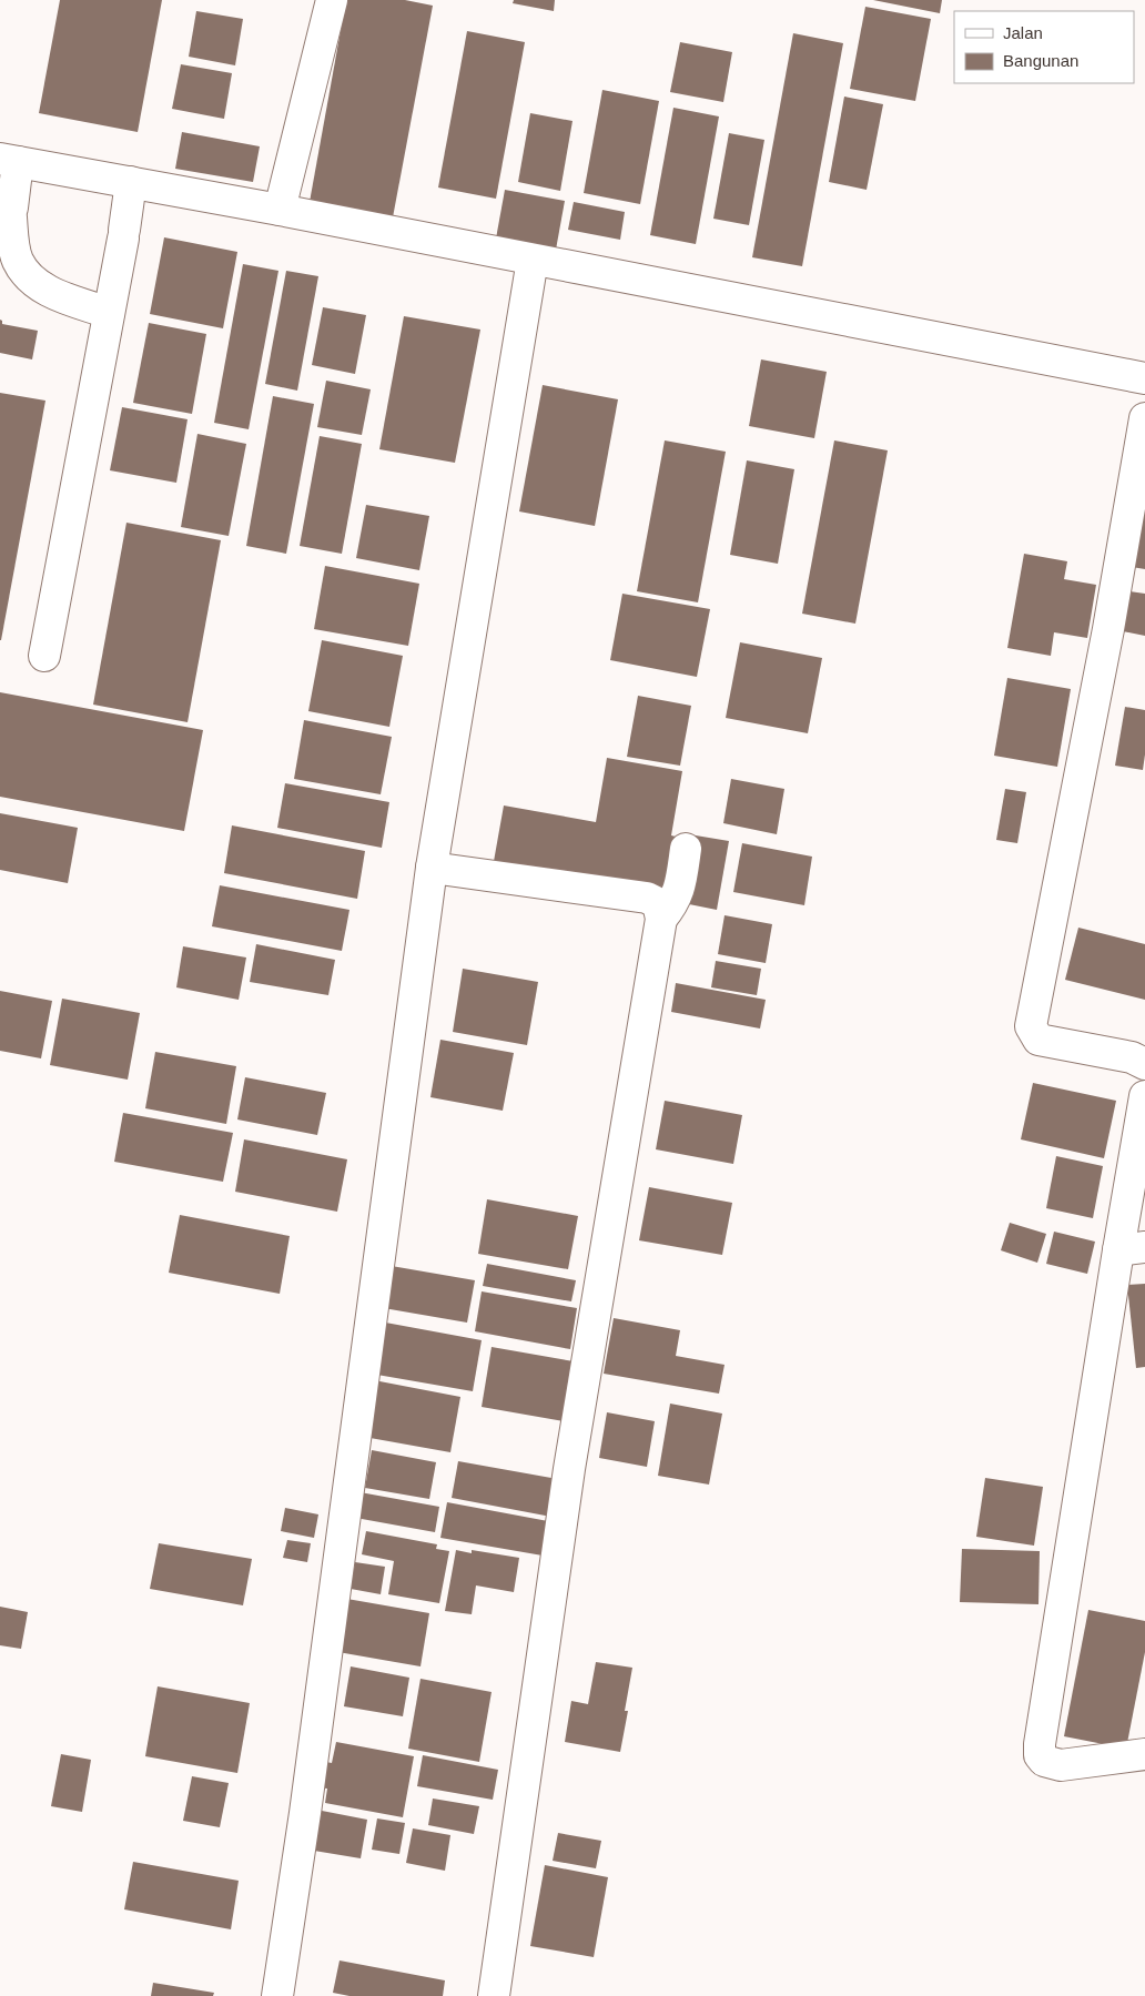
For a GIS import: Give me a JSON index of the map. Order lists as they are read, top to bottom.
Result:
{
  "legend": ["Jalan", "Bangunan"]
}
